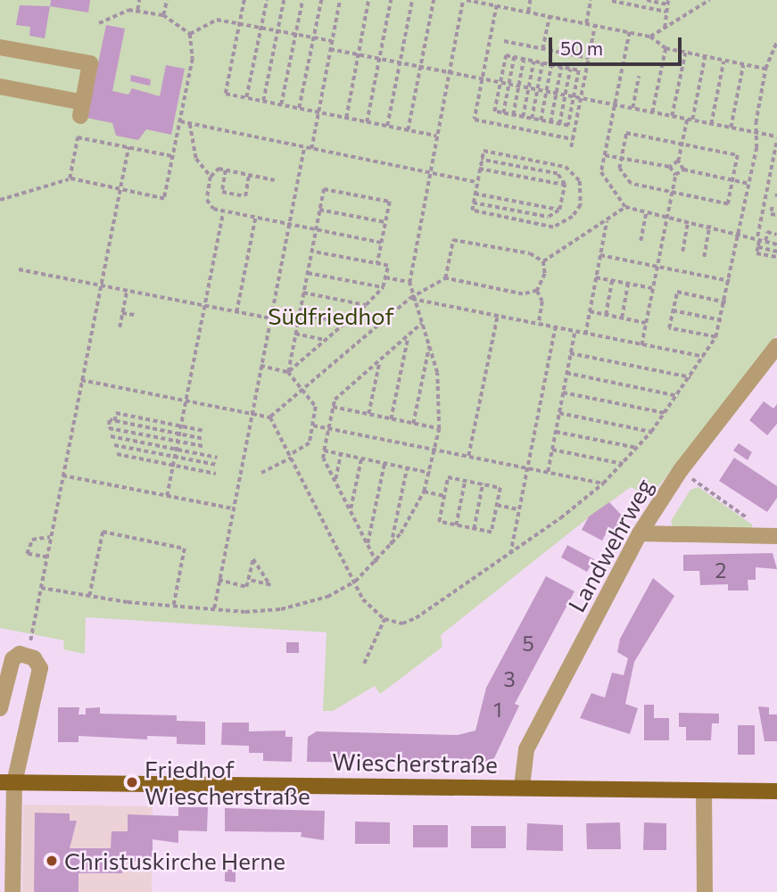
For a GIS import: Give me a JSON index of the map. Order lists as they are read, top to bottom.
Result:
{
  "streets": {
    "main road": ["Wiescherstraße"],
    "street": ["Landwehrweg"]
  },
  "crossings": [
    ["Landwehrweg", "Wiescherstraße"]
  ],
  "parks": ["Südfriedhof"],
  "places": ["Friedhof Wiescherstraße", "Christuskirche Herne"],
  "house_numbers": [
    "2",
    "5",
    "3",
    "1"
  ],
  "scale_bar": "50 m"
}
